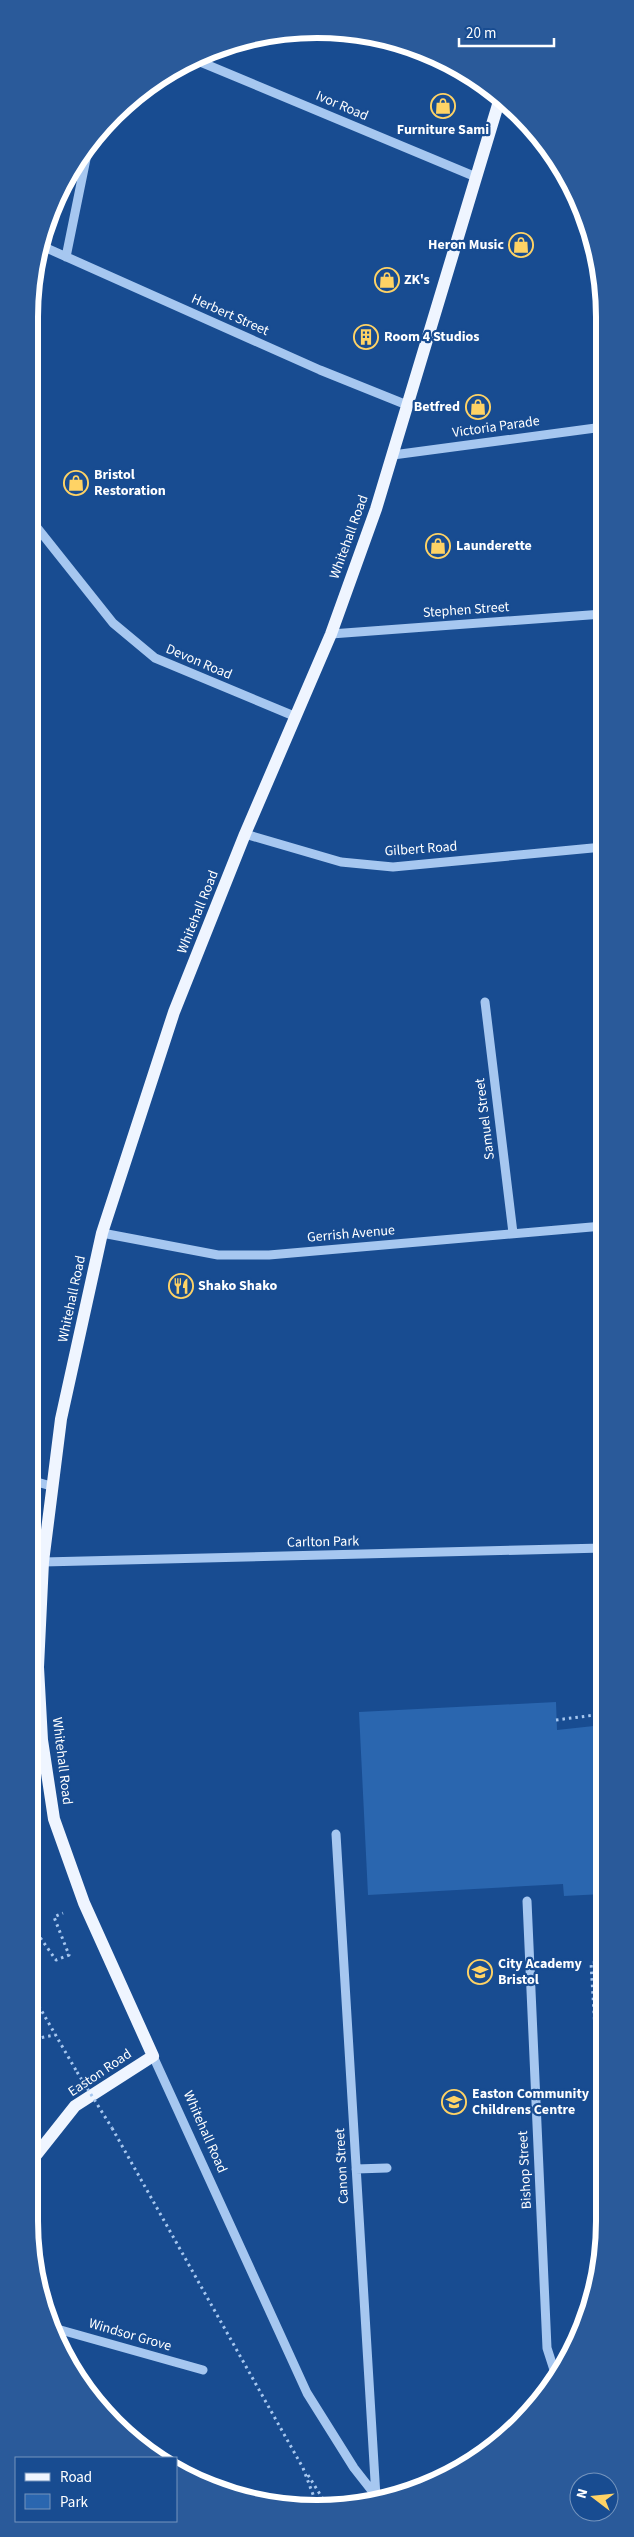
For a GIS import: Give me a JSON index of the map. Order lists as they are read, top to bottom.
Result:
{
  "streets": {
    "main road": ["Whitehall Road", "Easton Road"],
    "street": [
      "Ivor Road",
      "Herbert Street",
      "Victoria Parade",
      "Stephen Street",
      "Devon Road",
      "Gilbert Road",
      "Samuel Street",
      "Gerrish Avenue",
      "Carlton Park",
      "Canon Street",
      "Bishop Street",
      "Windsor Grove"
    ]
  },
  "crossings": [
    ["Ivor Road", "Whitehall Road"],
    ["Herbert Street", "Whitehall Road"],
    ["Victoria Parade", "Whitehall Road"],
    ["Whitehall Road", "Stephen Street"],
    ["Whitehall Road", "Devon Road"],
    ["Whitehall Road", "Gilbert Road"],
    ["Whitehall Road", "Gerrish Avenue"],
    ["Whitehall Road", "Carlton Park"],
    ["Whitehall Road", "Easton Road"],
    ["Samuel Street", "Gerrish Avenue"]
  ],
  "places": {
    "shop": [
      "Furniture Sami",
      "Heron Music",
      "ZK's",
      "Betfred",
      "Bristol Restoration",
      "Launderette"
    ],
    "building": ["Room 4 Studios"],
    "restaurant": ["Shako Shako"],
    "school or university": ["City Academy Bristol", "Easton Community Childrens Centre"]
  },
  "legend": ["Road", "Park"],
  "scale_bar": "20 m",
  "north": "left"
}
